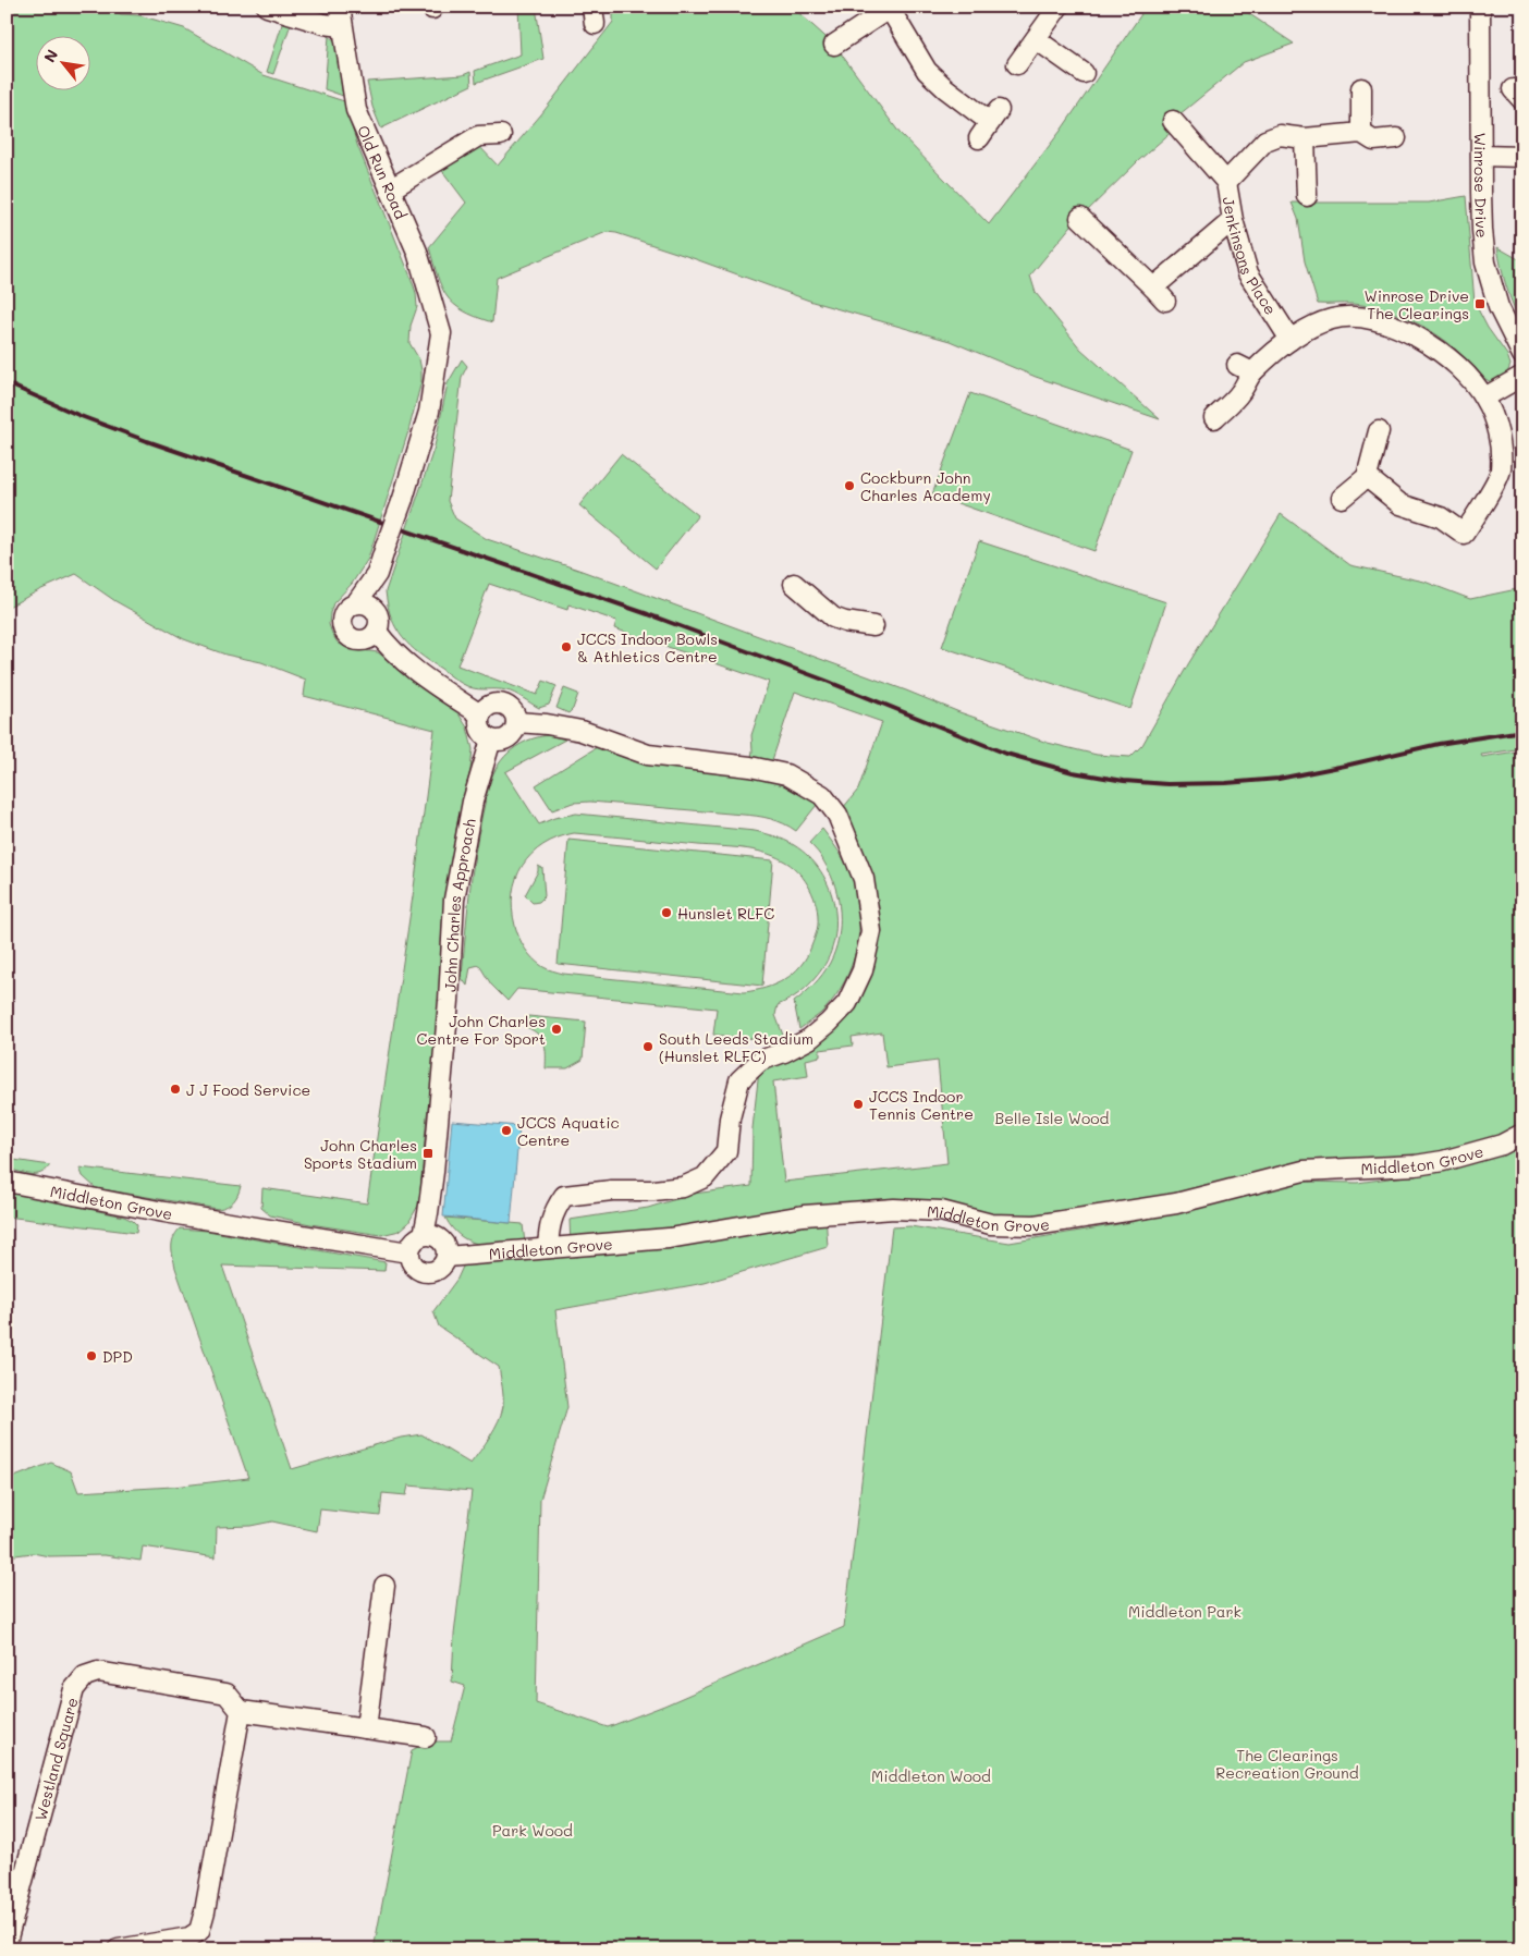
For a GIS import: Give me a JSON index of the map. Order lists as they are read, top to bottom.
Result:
{
  "streets": {
    "street": [
      "Old Run Road",
      "Winrose Drive",
      "Jenkinsons Place",
      "John Charles Approach",
      "Middleton Grove",
      "Westland Square"
    ]
  },
  "crossings": [
    ["John Charles Approach", "Middleton Grove"]
  ],
  "parks": [
    "Belle Isle Wood",
    "Middleton Park",
    "The Clearings Recreation Ground",
    "Middleton Wood",
    "Park Wood"
  ],
  "places": {
    "transit": ["Winrose Drive The Clearings", "John Charles Sports Stadium"],
    "other": [
      "Cockburn John Charles Academy",
      "JCCS Indoor Bowls & Athletics Centre",
      "Hunslet RLFC",
      "John Charles Centre For Sport",
      "South Leeds Stadium (Hunslet RLFC)",
      "J J Food Service",
      "JCCS Indoor Tennis Centre",
      "JCCS Aquatic Centre",
      "DPD"
    ]
  },
  "north": "top left"
}
